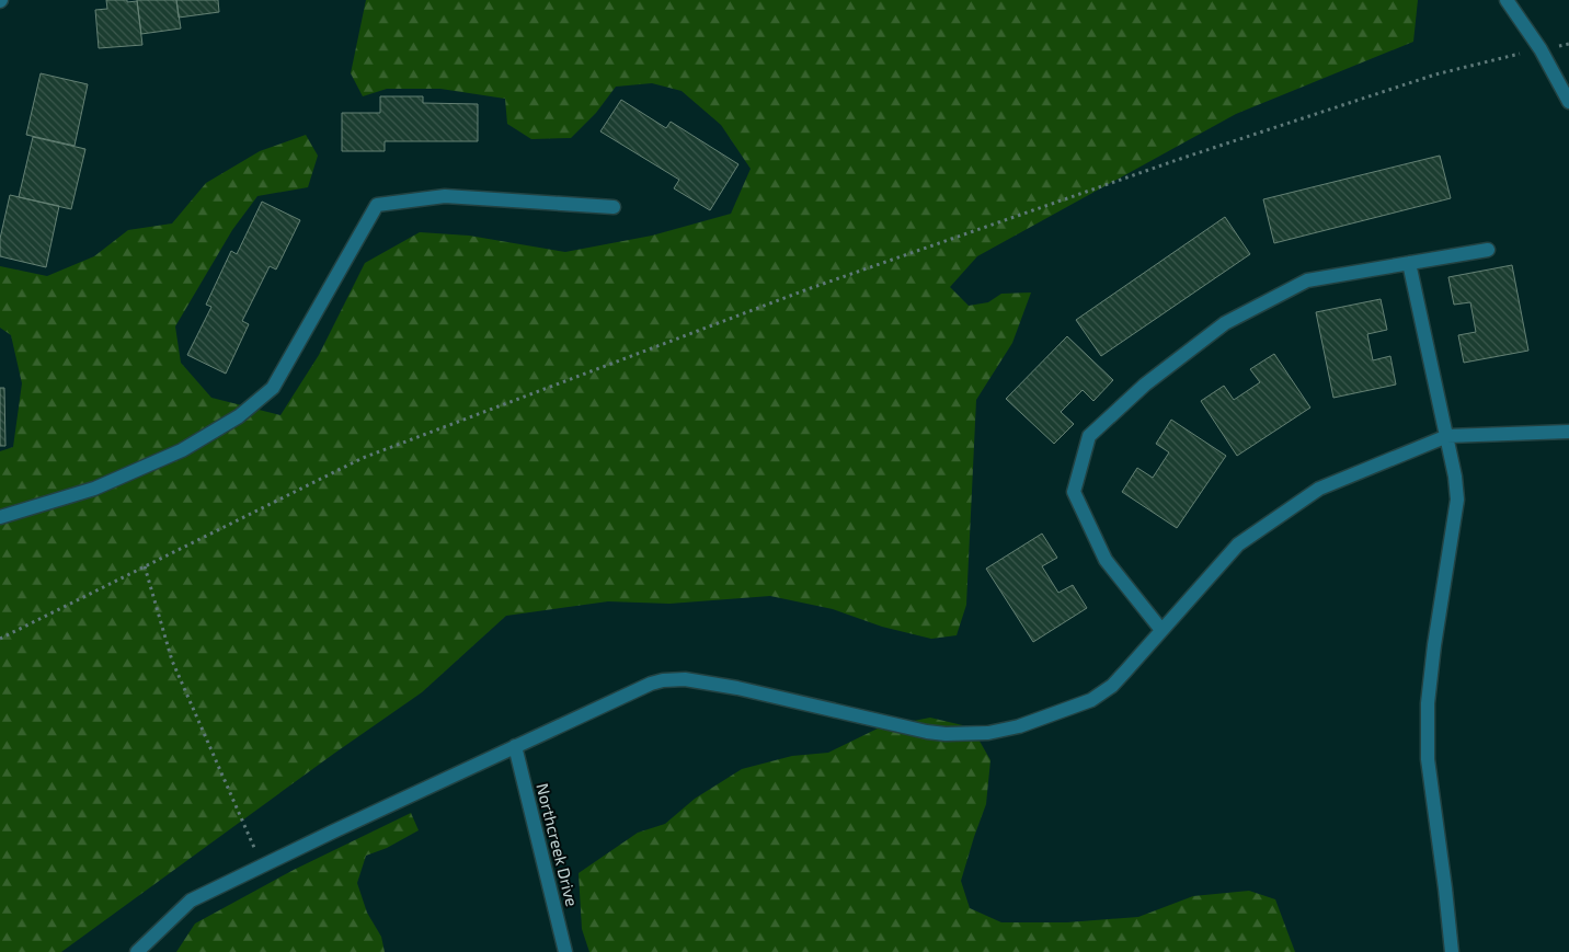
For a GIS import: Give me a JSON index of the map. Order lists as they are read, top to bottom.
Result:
{
  "streets": {
    "street": ["Northcreek Drive"]
  }
}
